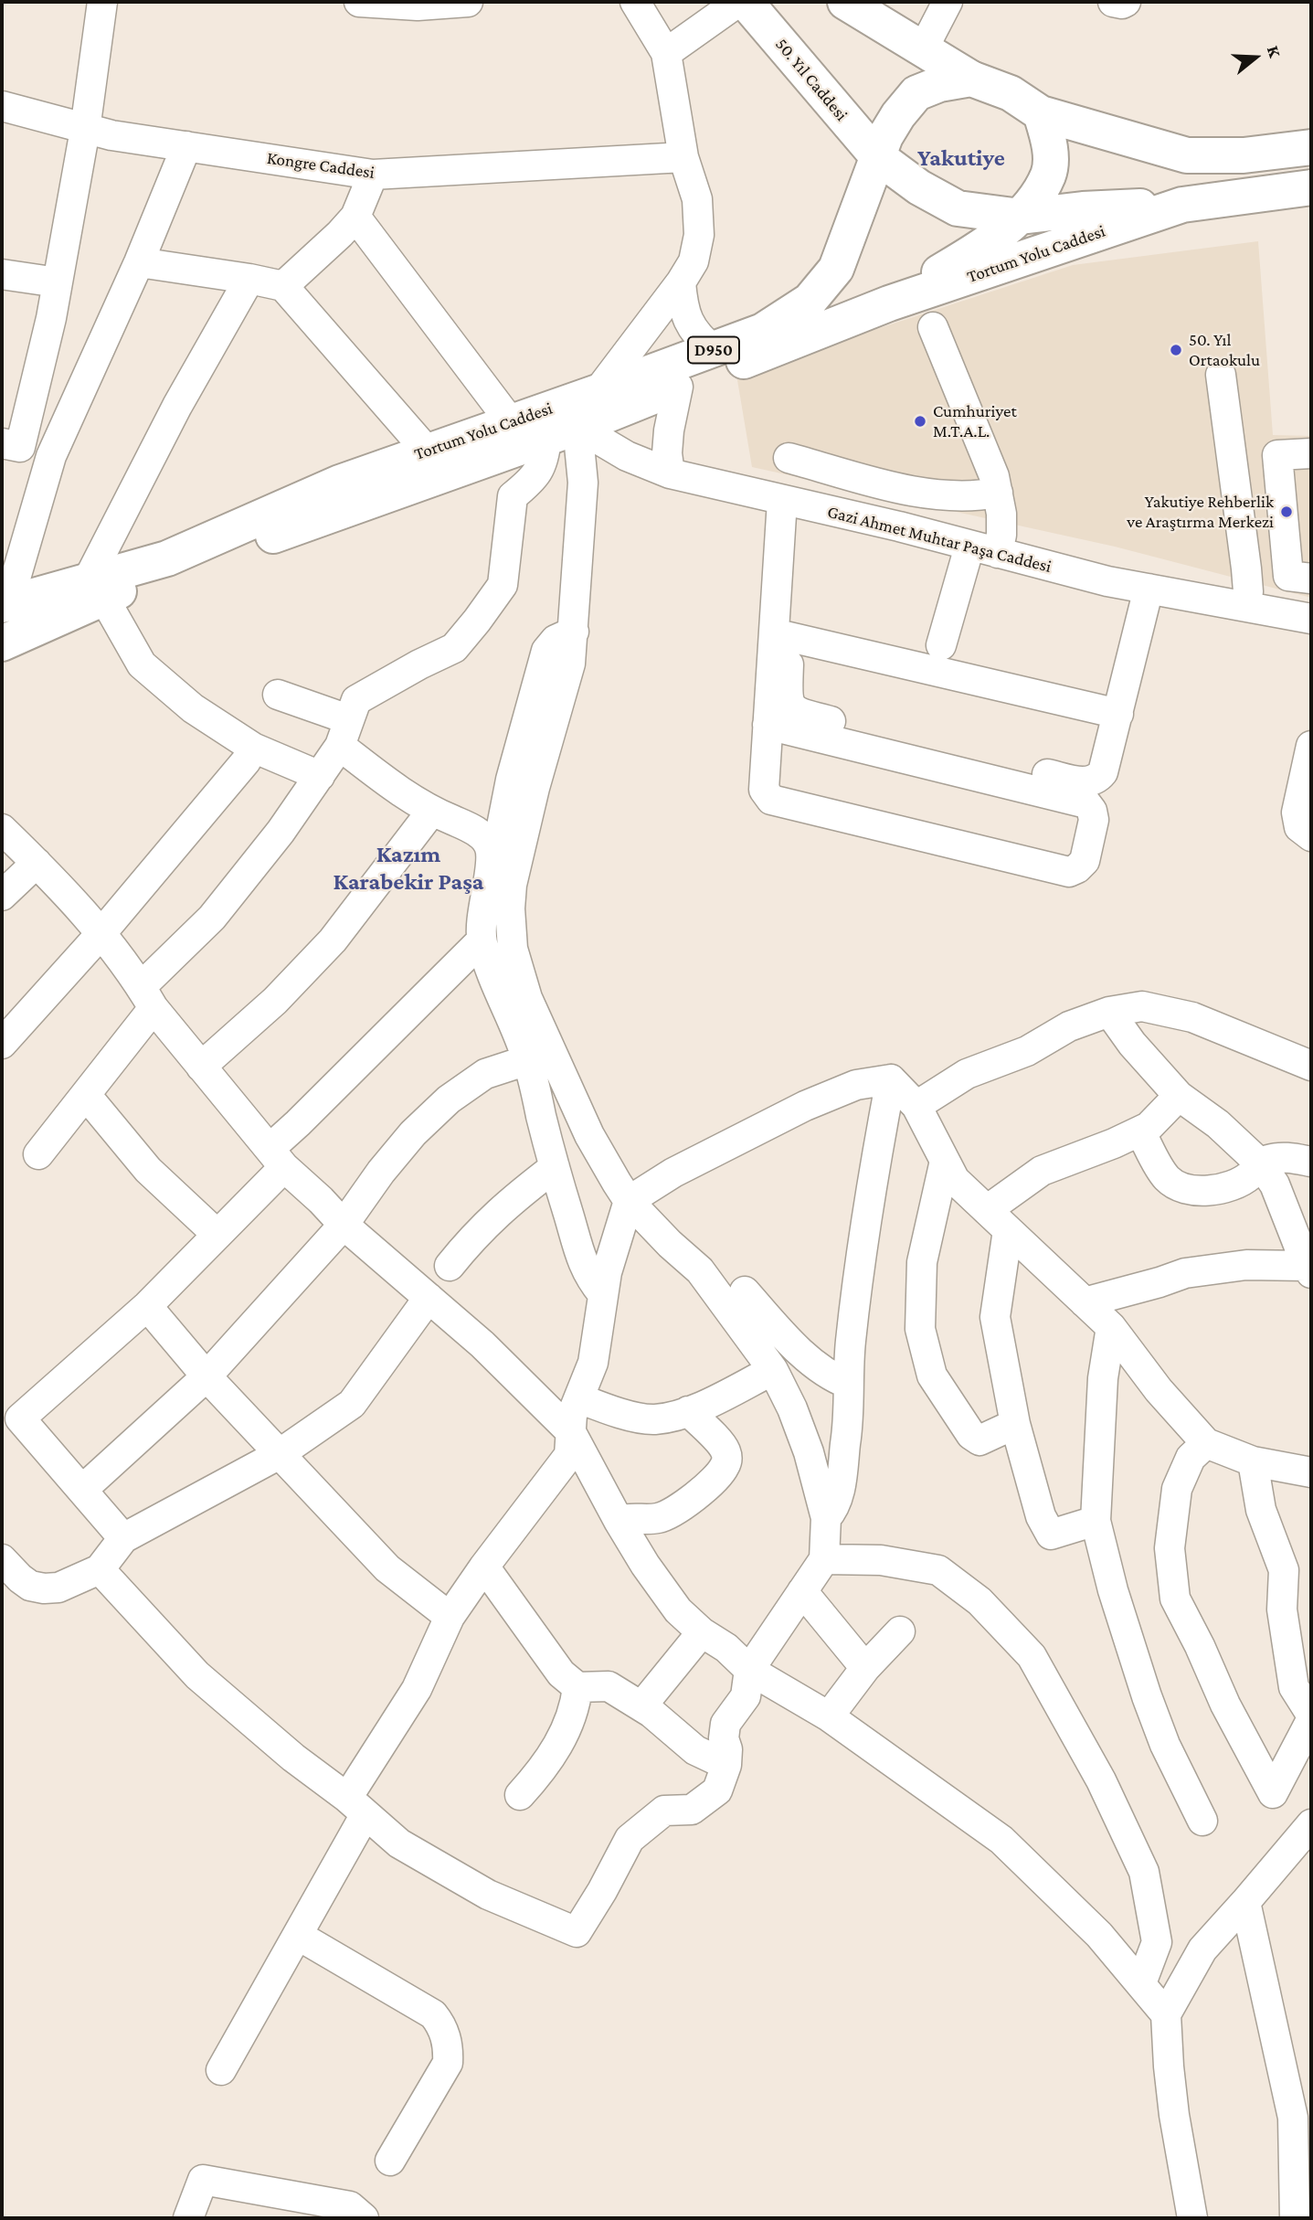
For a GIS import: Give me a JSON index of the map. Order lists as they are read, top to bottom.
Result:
{
  "streets": {
    "main road": ["50. Yıl Caddesi", "Tortum Yolu Caddesi", "D950"],
    "street": ["Kongre Caddesi", "Gazi Ahmet Muhtar Paşa Caddesi"]
  },
  "crossings": [
    ["50. Yıl Caddesi", "Tortum Yolu Caddesi"],
    ["Tortum Yolu Caddesi", "Gazi Ahmet Muhtar Paşa Caddesi"]
  ],
  "districts": ["Yakutiye", "Kazım Karabekir Paşa"],
  "places": ["50. Yıl Ortaokulu", "Cumhuriyet M.T.A.L.", "Yakutiye Rehberlik ve Araştırma Merkezi"],
  "north": "right"
}
